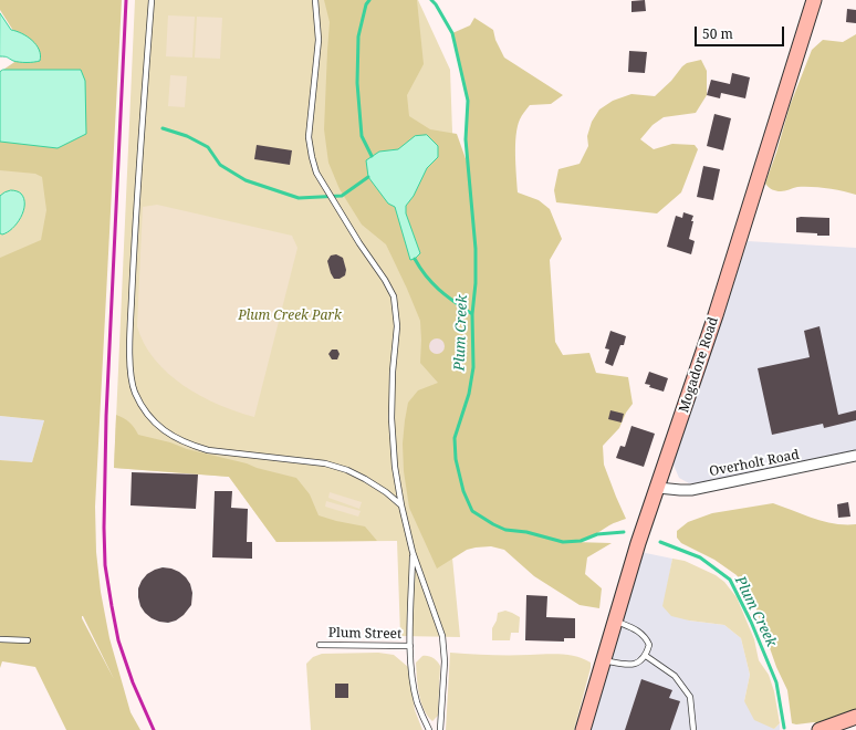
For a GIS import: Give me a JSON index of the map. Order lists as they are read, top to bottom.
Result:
{
  "streets": {
    "street": ["Mogadore Road", "Overholt Road"],
    "lane": ["Plum Street"]
  },
  "crossings": [
    ["Mogadore Road", "Overholt Road"]
  ],
  "water": ["Plum Creek"],
  "parks": ["Plum Creek Park"],
  "scale_bar": "50 m"
}
